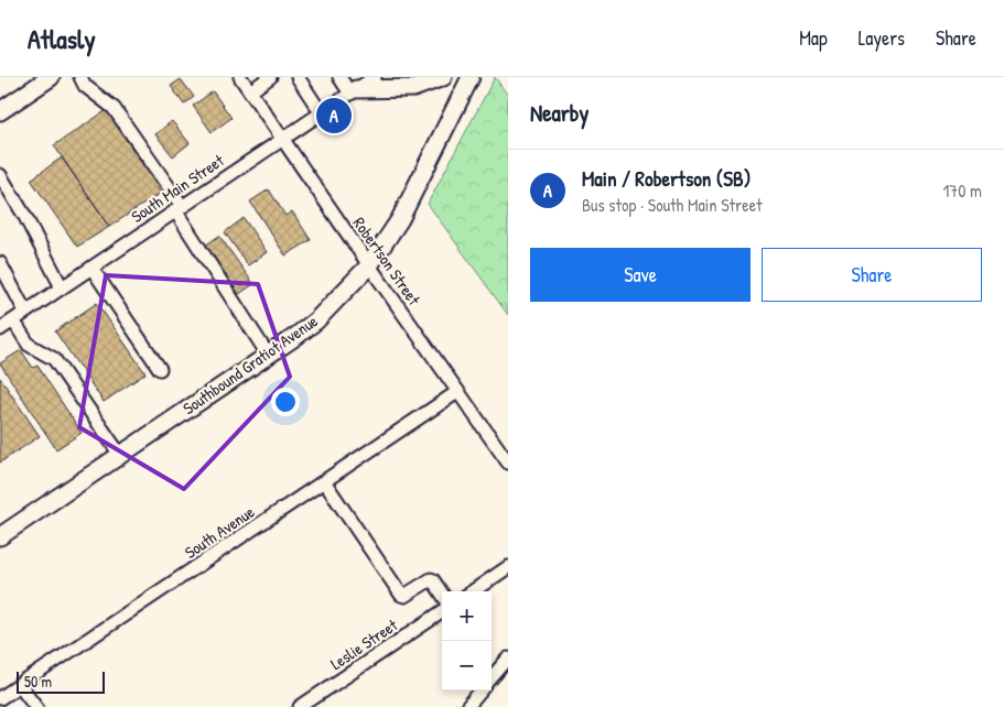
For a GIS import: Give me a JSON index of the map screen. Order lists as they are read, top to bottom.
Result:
{
  "streets": {
    "main road": ["Southbound Gratiot Avenue"],
    "street": [
      "South Main Street",
      "Robertson Street",
      "South Avenue",
      "Leslie Street"
    ]
  },
  "crossings": [
    ["South Main Street", "Robertson Street"],
    ["Robertson Street", "Southbound Gratiot Avenue"],
    ["Robertson Street", "South Avenue"]
  ],
  "scale_bar": "50 m",
  "page": {
    "header": "Atlasly",
    "nav": ["Map", "Layers", "Share"],
    "heading": "Nearby",
    "pins": "A",
    "list": [
      {
        "mark": "A",
        "name": "Main / Robertson (SB)",
        "note": "Bus stop · South Main Street",
        "value": "170 m"
      }
    ],
    "buttons": ["Save", "Share"],
    "map_buttons": ["+", "−"],
    "scale": "50 m"
  }
}
